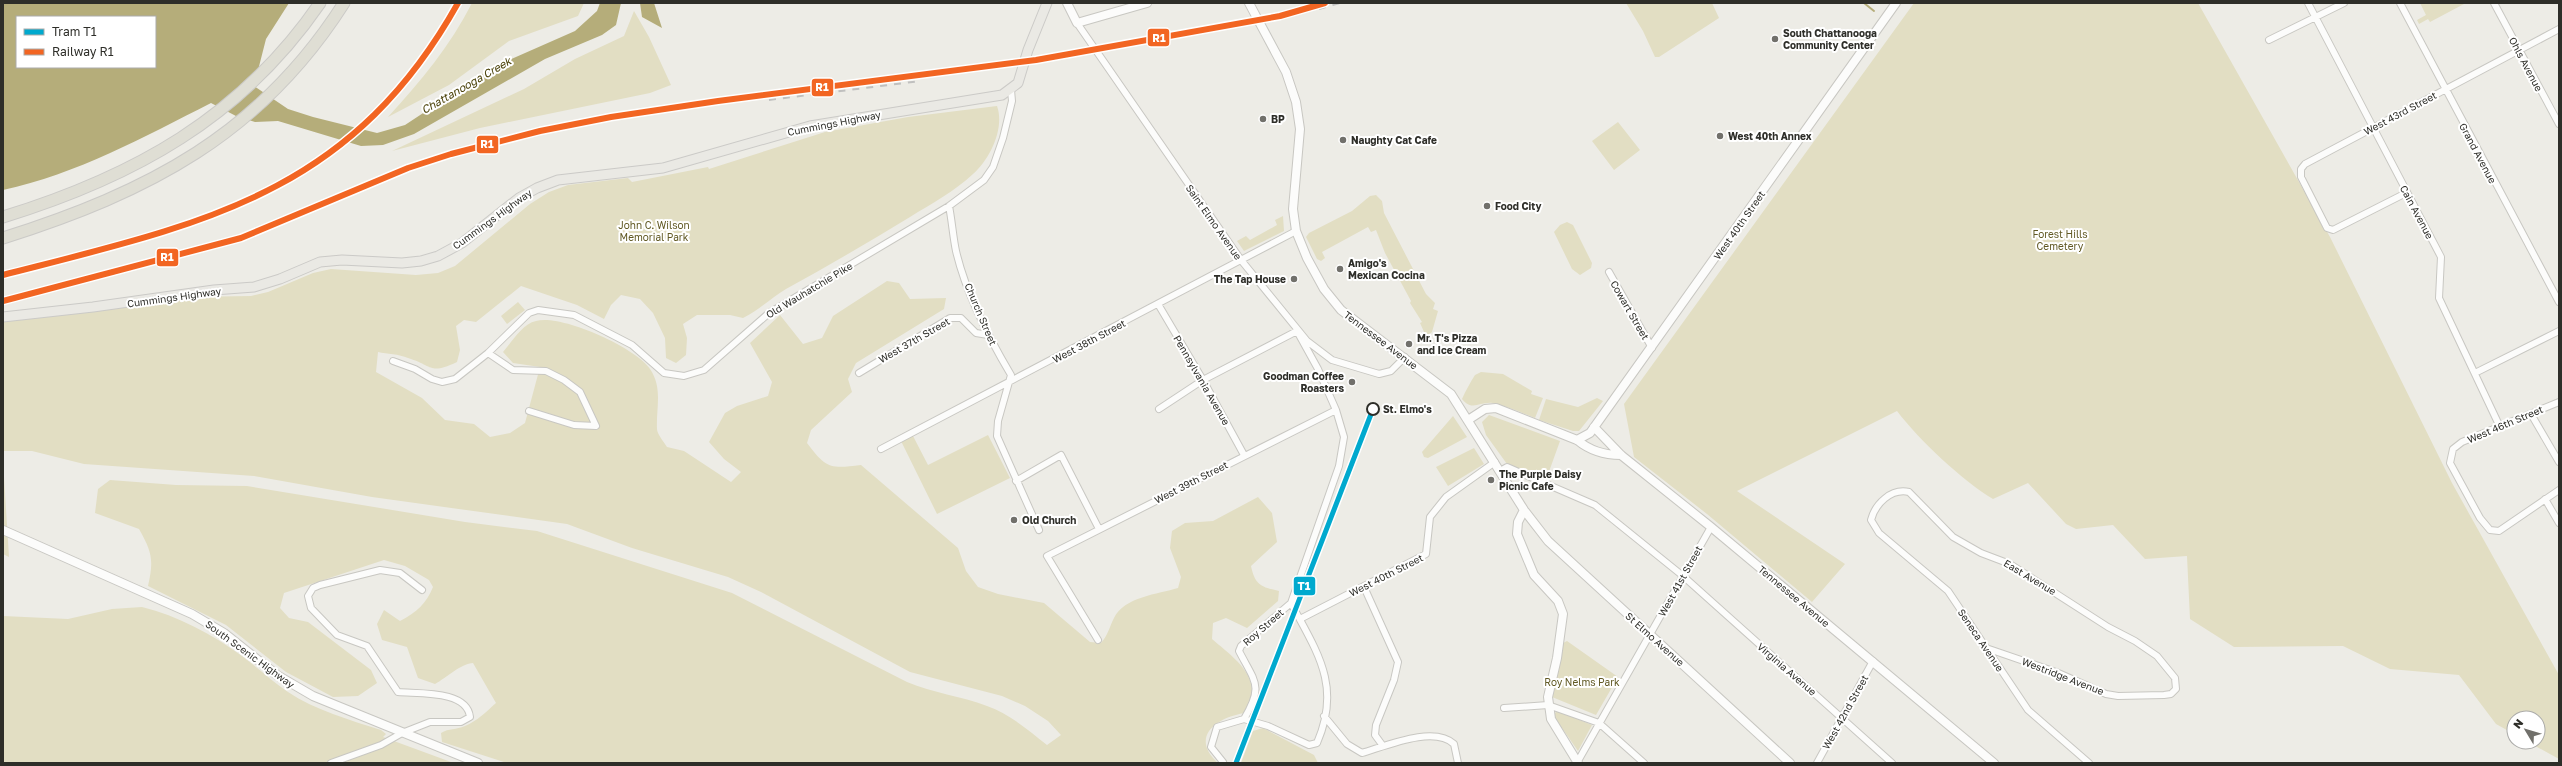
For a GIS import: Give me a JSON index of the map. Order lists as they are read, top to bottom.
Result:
{
  "streets": {
    "main road": [
      "Cummings Highway",
      "Saint Elmo Avenue",
      "West 40th Street",
      "Tennessee Avenue",
      "St Elmo Avenue",
      "South Scenic Highway"
    ],
    "street": [
      "Ohls Avenue",
      "West 43rd Street",
      "Grand Avenue",
      "Cain Avenue",
      "Old Wauhatchie Pike",
      "Cowart Street",
      "Church Street",
      "West 37th Street",
      "West 38th Street",
      "Pennsylvania Avenue",
      "West 46th Street",
      "West 39th Street",
      "East Avenue",
      "West 41st Street",
      "Roy Street",
      "Seneca Avenue",
      "Virginia Avenue",
      "Westridge Avenue",
      "West 42nd Street"
    ]
  },
  "crossings": [
    ["Ohls Avenue", "West 43rd Street"],
    ["West 43rd Street", "Grand Avenue"],
    ["West 43rd Street", "Cain Avenue"],
    ["Cummings Highway", "Old Wauhatchie Pike"],
    ["Cain Avenue", "West 46th Street"],
    ["Saint Elmo Avenue", "Tennessee Avenue"],
    ["Saint Elmo Avenue", "West 38th Street"],
    ["West 40th Street", "Cowart Street"],
    ["West 40th Street", "Tennessee Avenue"],
    ["West 40th Street", "St Elmo Avenue"],
    ["Old Wauhatchie Pike", "Church Street"],
    ["Church Street", "West 37th Street"],
    ["Church Street", "West 38th Street"],
    ["Tennessee Avenue", "West 38th Street"],
    ["Tennessee Avenue", "West 41st Street"],
    ["Tennessee Avenue", "West 42nd Street"],
    ["West 38th Street", "Pennsylvania Avenue"],
    ["Pennsylvania Avenue", "West 39th Street"],
    ["East Avenue", "Seneca Avenue"],
    ["East Avenue", "Westridge Avenue"],
    ["West 41st Street", "St Elmo Avenue"],
    ["West 41st Street", "Virginia Avenue"],
    ["St Elmo Avenue", "Virginia Avenue"],
    ["Seneca Avenue", "Westridge Avenue"],
    ["Virginia Avenue", "West 42nd Street"]
  ],
  "water": ["Chattanooga Creek"],
  "parks": ["John C. Wilson Memorial Park", "Forest Hills Cemetery", "Roy Nelms Park"],
  "places": [
    "South Chattanooga Community Center",
    "BP",
    "West 40th Annex",
    "Naughty Cat Cafe",
    "Food City",
    "Amigo's Mexican Cocina",
    "The Tap House",
    "Mr. T's Pizza and Ice Cream",
    "Goodman Coffee Roasters",
    "St. Elmo's",
    "The Purple Daisy Picnic Cafe",
    "Old Church"
  ],
  "lines": ["rail line R1", "tram line T1"],
  "legend": ["Tram T1", "Railway R1"],
  "north": "top left"
}
